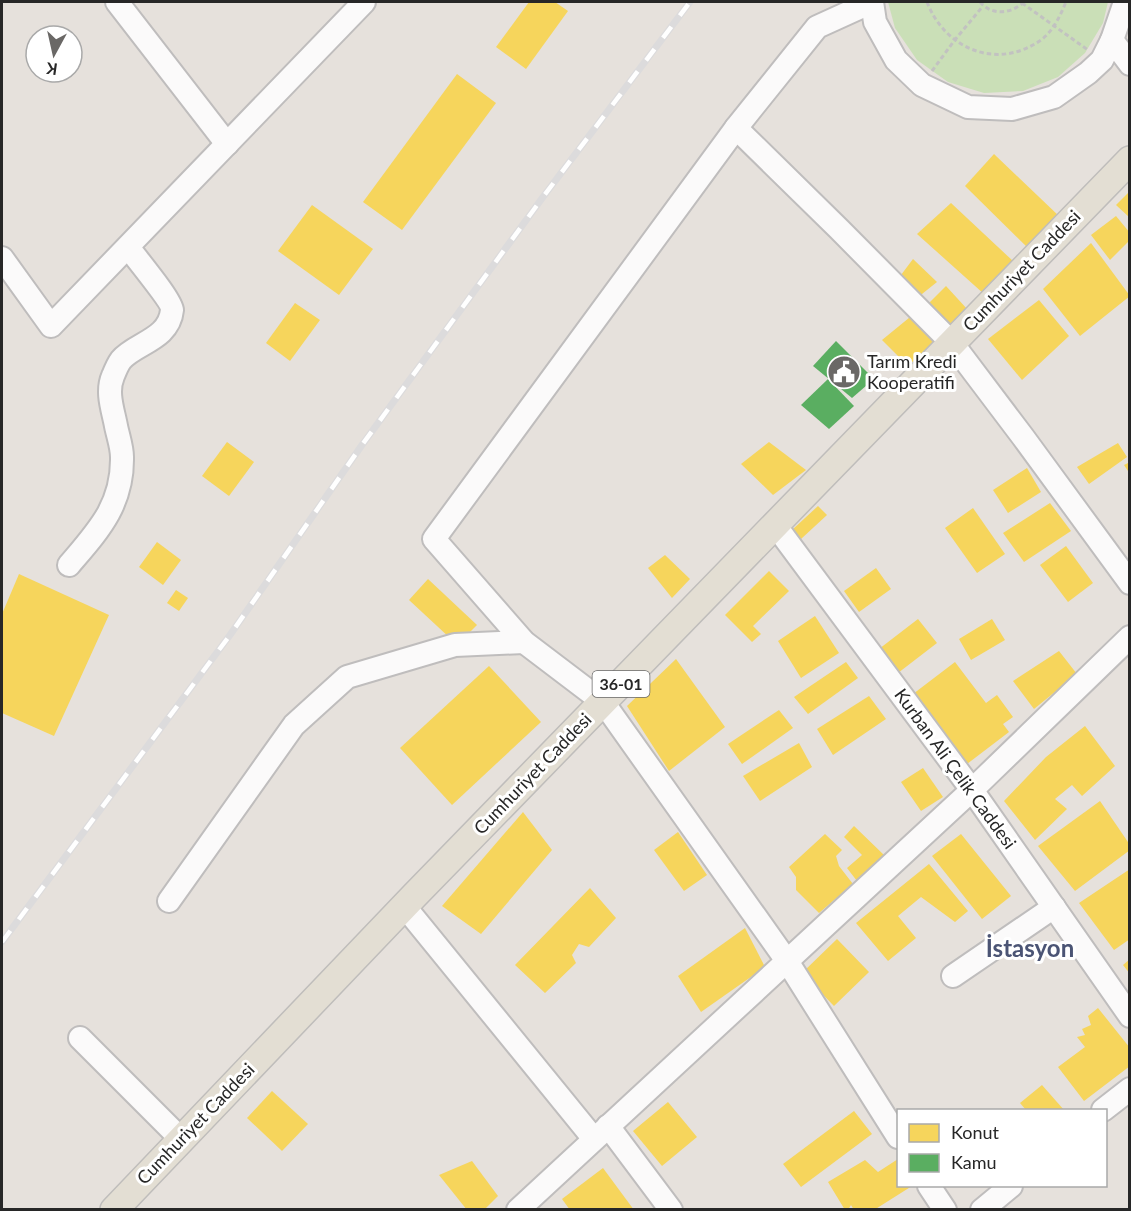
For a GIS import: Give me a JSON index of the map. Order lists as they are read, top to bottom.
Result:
{
  "streets": {
    "main road": ["Cumhuriyet Caddesi", "36-01"],
    "street": ["Kurban Ali Çelik Caddesi"]
  },
  "crossings": [
    ["Cumhuriyet Caddesi", "Kurban Ali Çelik Caddesi"]
  ],
  "districts": ["İstasyon"],
  "places": {
    "public building": ["Tarım Kredi Kooperatifi"]
  },
  "legend": ["Konut", "Kamu"],
  "north": "bottom"
}
